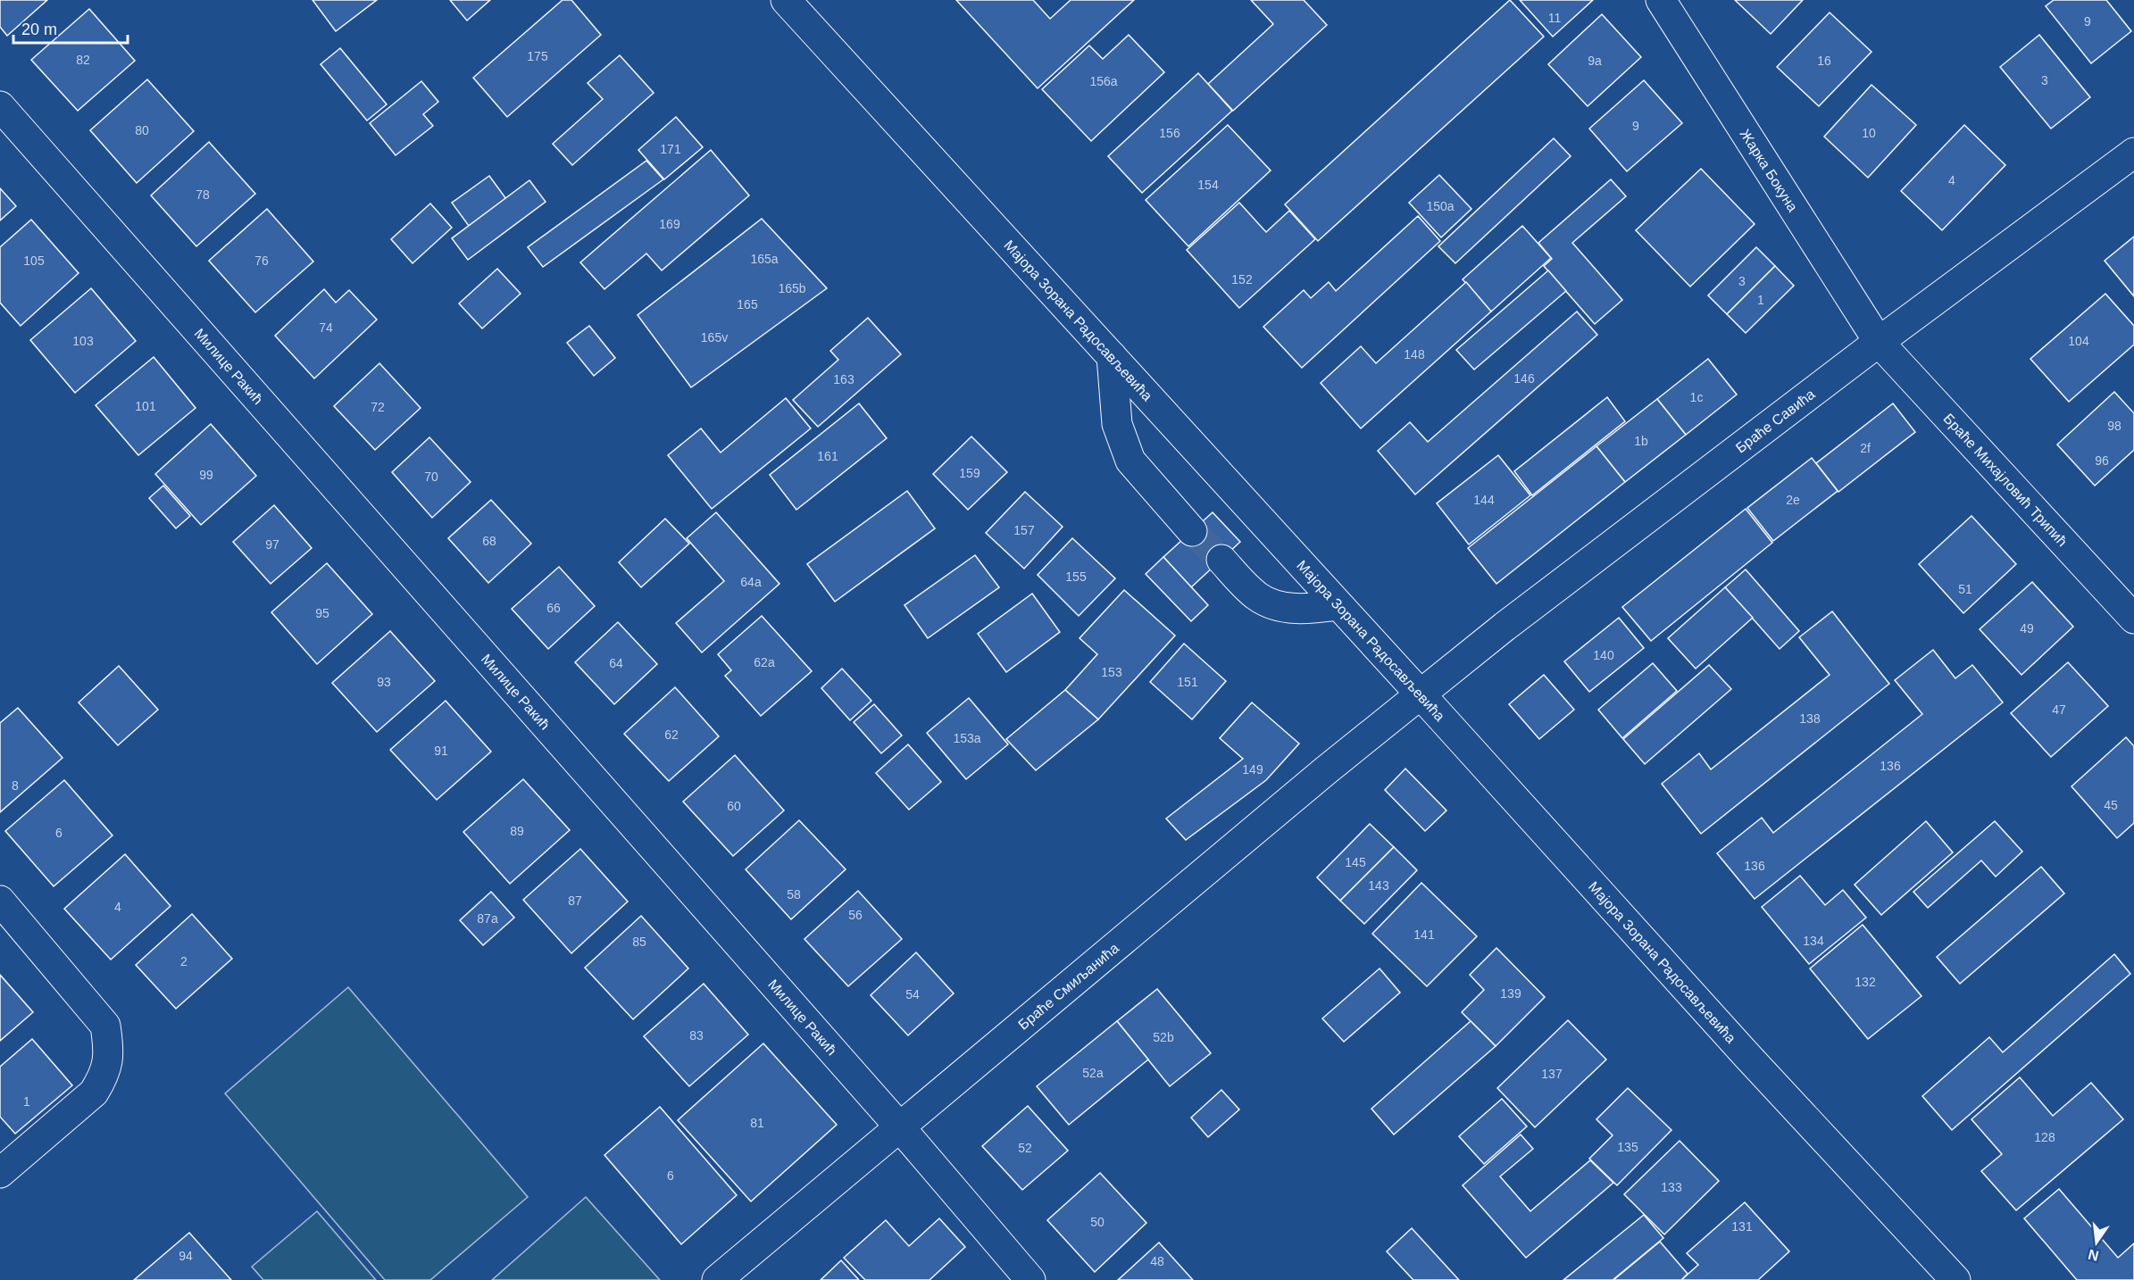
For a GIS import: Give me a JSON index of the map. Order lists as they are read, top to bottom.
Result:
{
  "streets": {
    "street": [
      "Жарка Бокуна",
      "Мајора Зорана Радосављевића",
      "Милице Ракић",
      "Браће Савића",
      "Браће Михајловић Трипић",
      "Браће Смиљанића"
    ]
  },
  "crossings": [
    ["Жарка Бокуна", "Браће Савића"],
    ["Жарка Бокуна", "Браће Михајловић Трипић"],
    ["Мајора Зорана Радосављевића", "Браће Савића"],
    ["Мајора Зорана Радосављевића", "Браће Смиљанића"],
    ["Милице Ракић", "Браће Смиљанића"],
    ["Браће Савића", "Браће Михајловић Трипић"],
    ["Браће Савића", "Браће Смиљанића"]
  ],
  "house_numbers": [
    "11",
    "9",
    "175",
    "82",
    "9a",
    "16",
    "3",
    "156a",
    "9",
    "80",
    "156",
    "10",
    "171",
    "4",
    "154",
    "78",
    "150a",
    "169",
    "165a",
    "105",
    "76",
    "152",
    "3",
    "165b",
    "1",
    "165",
    "74",
    "165v",
    "103",
    "104",
    "148",
    "146",
    "163",
    "1c",
    "101",
    "72",
    "98",
    "1b",
    "2f",
    "161",
    "96",
    "159",
    "99",
    "70",
    "144",
    "2e",
    "157",
    "68",
    "97",
    "155",
    "64a",
    "51",
    "66",
    "95",
    "49",
    "140",
    "62a",
    "64",
    "153",
    "93",
    "151",
    "47",
    "138",
    "62",
    "153a",
    "91",
    "136",
    "149",
    "8",
    "45",
    "60",
    "89",
    "6",
    "145",
    "136",
    "143",
    "58",
    "87",
    "4",
    "56",
    "87a",
    "141",
    "134",
    "85",
    "2",
    "132",
    "139",
    "54",
    "83",
    "52b",
    "52a",
    "137",
    "1",
    "81",
    "128",
    "135",
    "52",
    "6",
    "133",
    "50",
    "131",
    "94",
    "48"
  ],
  "scale_bar": "20 m",
  "north": "bottom"
}
